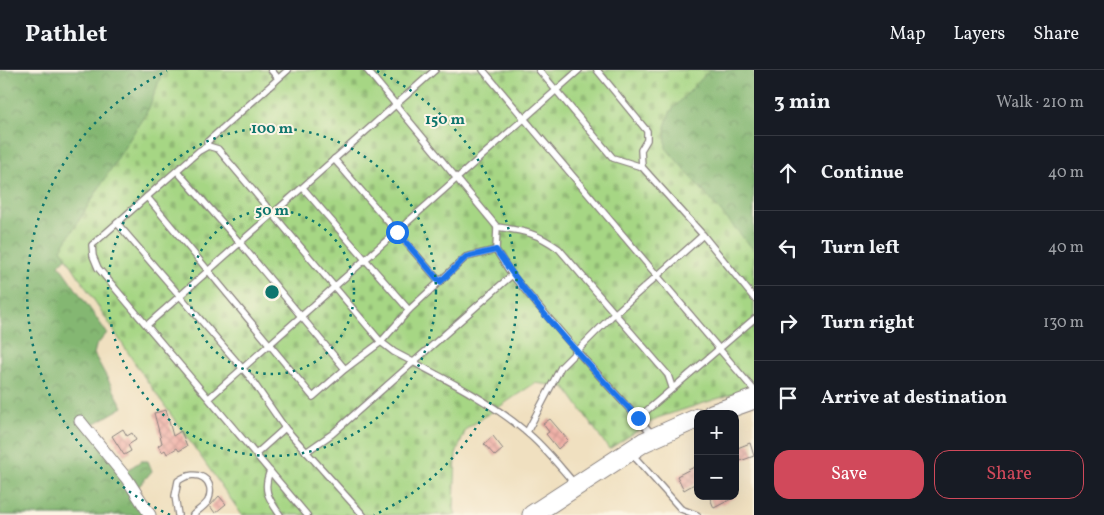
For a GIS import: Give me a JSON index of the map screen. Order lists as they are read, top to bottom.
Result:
{
  "page": {
    "header": "Pathlet",
    "nav": ["Map", "Layers", "Share"],
    "heading": ["3 min", "Walk · 210 m"],
    "list": [
      ["Continue", "40 m"],
      ["Turn left", "40 m"],
      ["Turn right", "130 m"],
      "Arrive at destination"
    ],
    "map_buttons": ["+", "−"],
    "buttons": ["Save", "Share"]
  },
  "rings": ["150 m", "100 m", "50 m"]
}
